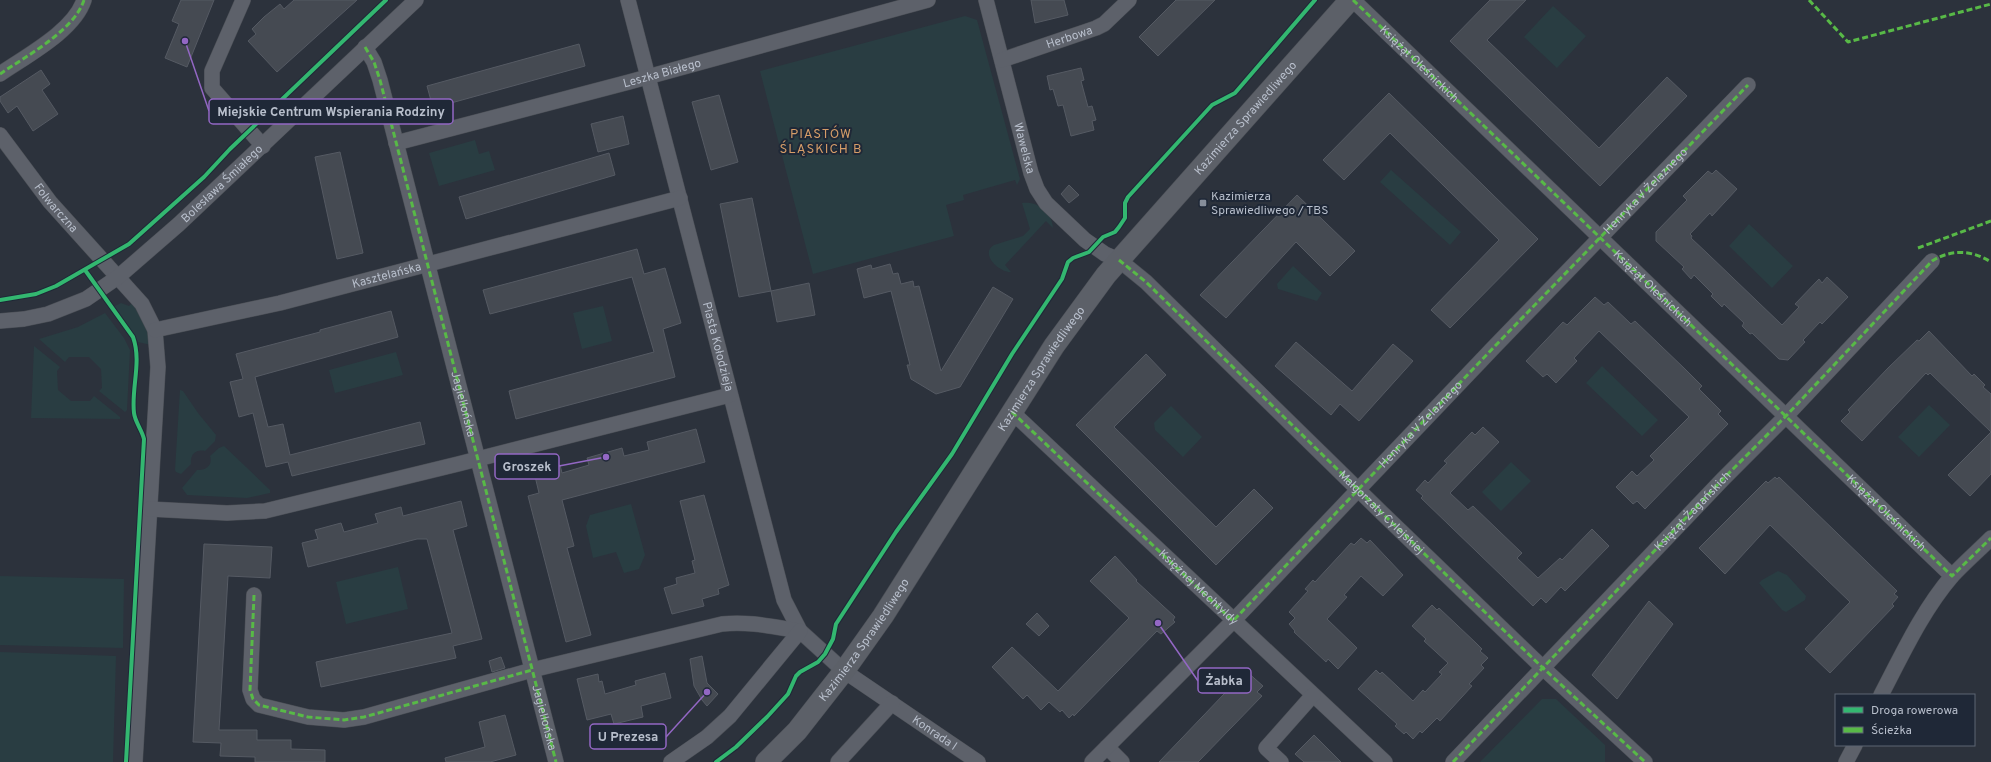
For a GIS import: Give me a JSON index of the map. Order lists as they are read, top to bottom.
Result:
{
  "streets": {
    "street": [
      "Herbowa",
      "Książąt Oleśnickich",
      "Leszka Białego",
      "Kazimierza Sprawiedliwego",
      "Wawelska",
      "Bolesława Śmiałego",
      "Henryka V Żelaznego",
      "Folwarczna",
      "Kasztelańska",
      "Piasta Kołodzieja",
      "Jagiellońska",
      "Małgorzaty Cylejskiej",
      "Książąt Żagańskich",
      "Księżnej Mechtyldy",
      "Konrada I"
    ]
  },
  "crossings": [
    ["Herbowa", "Wawelska"],
    ["Książąt Oleśnickich", "Kazimierza Sprawiedliwego"],
    ["Książąt Oleśnickich", "Henryka V Żelaznego"],
    ["Książąt Oleśnickich", "Książąt Żagańskich"],
    ["Leszka Białego", "Piasta Kołodzieja"],
    ["Leszka Białego", "Jagiellońska"],
    ["Kazimierza Sprawiedliwego", "Wawelska"],
    ["Kazimierza Sprawiedliwego", "Piasta Kołodzieja"],
    ["Kazimierza Sprawiedliwego", "Małgorzaty Cylejskiej"],
    ["Kazimierza Sprawiedliwego", "Księżnej Mechtyldy"],
    ["Kazimierza Sprawiedliwego", "Konrada I"],
    ["Wawelska", "Małgorzaty Cylejskiej"],
    ["Bolesława Śmiałego", "Folwarczna"],
    ["Bolesława Śmiałego", "Jagiellońska"],
    ["Henryka V Żelaznego", "Małgorzaty Cylejskiej"],
    ["Henryka V Żelaznego", "Księżnej Mechtyldy"],
    ["Kasztelańska", "Piasta Kołodzieja"],
    ["Kasztelańska", "Jagiellońska"],
    ["Piasta Kołodzieja", "Konrada I"],
    ["Małgorzaty Cylejskiej", "Książąt Żagańskich"]
  ],
  "districts": ["PIASTÓW ŚLĄSKICH B"],
  "places": {
    "other": [
      "Miejskie Centrum Wspierania Rodziny",
      "Groszek",
      "Żabka",
      "U Prezesa"
    ],
    "transit": ["Kazimierza Sprawiedliwego / TBS"]
  },
  "legend": ["Droga rowerowa", "Ścieżka"]
}
